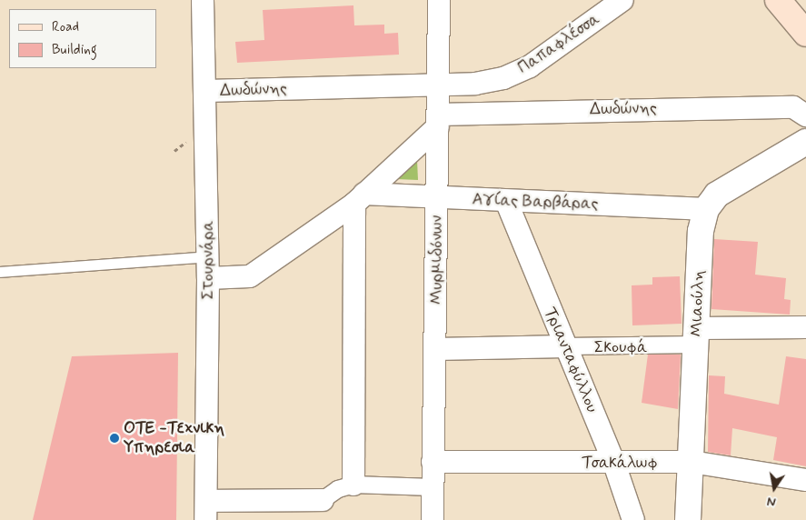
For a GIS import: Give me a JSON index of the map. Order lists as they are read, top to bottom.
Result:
{
  "streets": {
    "street": [
      "Παπαφλέσσα",
      "Δωδώνης",
      "Αγίας Βαρβάρας",
      "Στουρνάρα",
      "Μυρμιδόνων",
      "Μιαούλη",
      "Σκουφά",
      "Τριανταφύλλου",
      "Τσακάλωφ"
    ]
  },
  "crossings": [
    ["Παπαφλέσσα", "Δωδώνης"],
    ["Παπαφλέσσα", "Μυρμιδόνων"],
    ["Δωδώνης", "Στουρνάρα"],
    ["Δωδώνης", "Μυρμιδόνων"],
    ["Αγίας Βαρβάρας", "Μυρμιδόνων"],
    ["Αγίας Βαρβάρας", "Μιαούλη"],
    ["Αγίας Βαρβάρας", "Τριανταφύλλου"],
    ["Μυρμιδόνων", "Σκουφά"],
    ["Μυρμιδόνων", "Τσακάλωφ"],
    ["Μιαούλη", "Σκουφά"],
    ["Μιαούλη", "Τσακάλωφ"],
    ["Σκουφά", "Τριανταφύλλου"],
    ["Τριανταφύλλου", "Τσακάλωφ"]
  ],
  "places": ["ΟΤΕ -Τεχνικη Υπηρεσια"],
  "legend": ["Road", "Building"],
  "north": "bottom"
}
